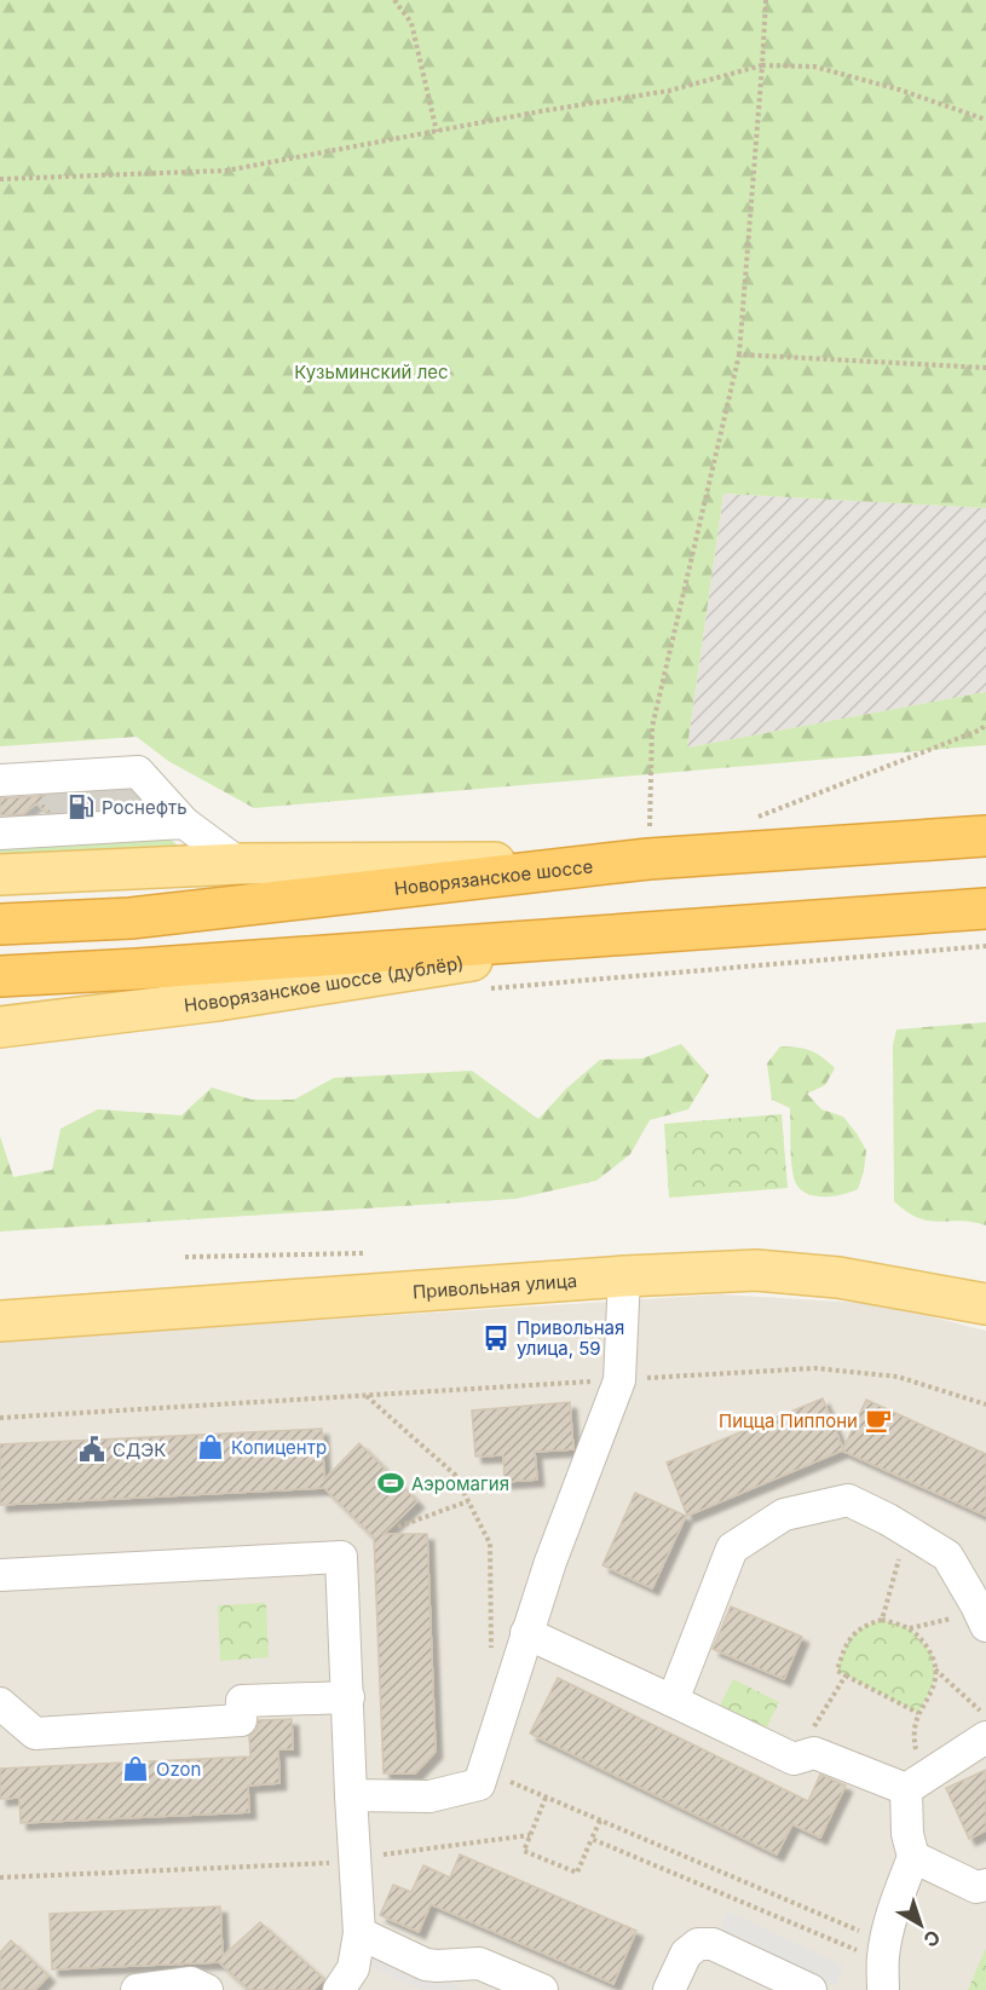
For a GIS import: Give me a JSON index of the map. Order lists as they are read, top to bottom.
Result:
{
  "streets": {
    "highway": ["Новорязанское шоссе"],
    "main road": ["Новорязанское шоссе (дублёр)", "Привольная улица"]
  },
  "parks": ["Кузьминский лес"],
  "places": {
    "fuel station": ["Роснефть"],
    "bus stop": ["Привольная улица, 59"],
    "cafe": ["Пицца Пиппони"],
    "shop": ["Копицентр", "Ozon"],
    "public building": ["СДЭК"],
    "sports": ["Аэромагия"]
  },
  "north": "bottom right"
}
